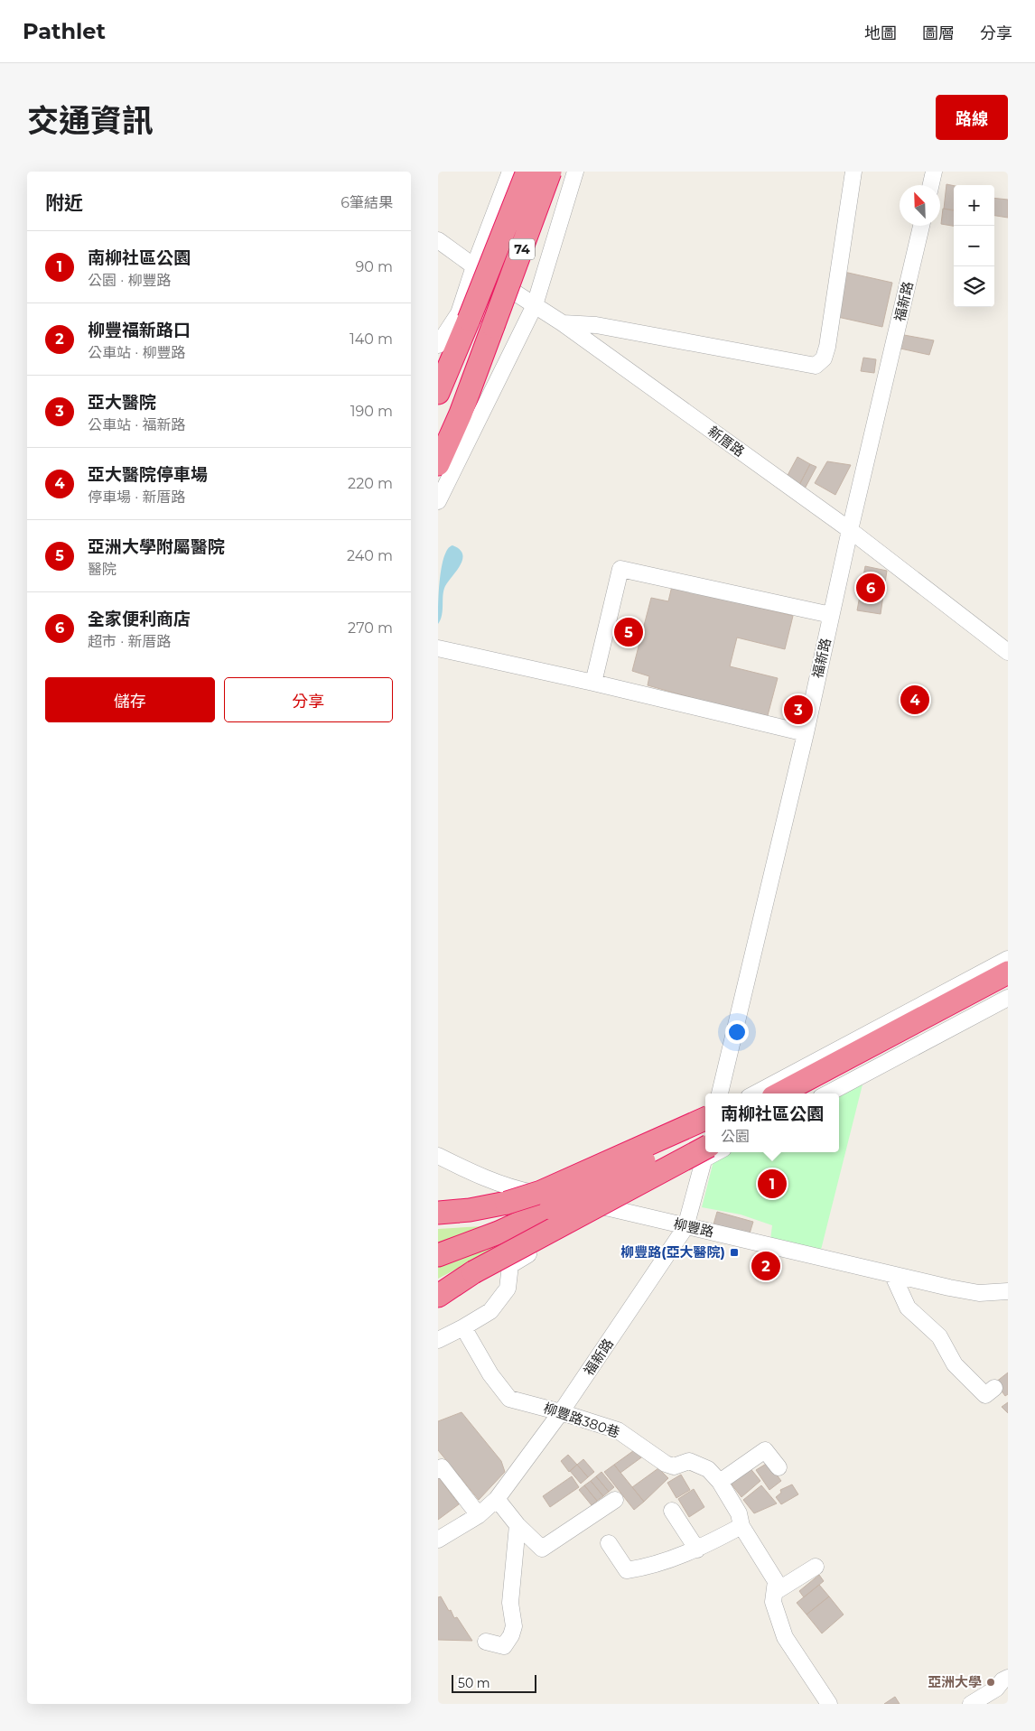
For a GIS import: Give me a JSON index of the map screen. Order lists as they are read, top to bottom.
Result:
{
  "streets": {
    "highway": ["74"],
    "street": [
      "福新路",
      "新厝路",
      "柳豐路",
      "柳豐路380巷"
    ]
  },
  "crossings": [
    ["福新路", "新厝路"],
    ["福新路", "柳豐路"],
    ["福新路", "柳豐路380巷"]
  ],
  "places": {
    "transit": ["柳豐路(亞大醫院)"],
    "other": ["亞洲大學"]
  },
  "scale_bar": "50 m",
  "north": "top left",
  "page": {
    "header": "Pathlet",
    "nav": ["地圖", "圖層", "分享"],
    "title": "交通資訊",
    "buttons": [
      "路線",
      ["儲存", "分享"]
    ],
    "heading": ["附近", "6筆結果"],
    "map_buttons": ["+", "−"],
    "list": [
      {
        "mark": "1",
        "name": "南柳社區公園",
        "note": "公園 · 柳豐路",
        "value": "90 m"
      },
      {
        "mark": "2",
        "name": "柳豐福新路口",
        "note": "公車站 · 柳豐路",
        "value": "140 m"
      },
      {
        "mark": "3",
        "name": "亞大醫院",
        "note": "公車站 · 福新路",
        "value": "190 m"
      },
      {
        "mark": "4",
        "name": "亞大醫院停車場",
        "note": "停車場 · 新厝路",
        "value": "220 m"
      },
      {
        "mark": "5",
        "name": "亞洲大學附屬醫院",
        "note": "醫院",
        "value": "240 m"
      },
      {
        "mark": "6",
        "name": "全家便利商店",
        "note": "超市 · 新厝路",
        "value": "270 m"
      }
    ],
    "pins": [
      "6",
      "5",
      "4",
      "3",
      "1",
      "2"
    ],
    "popup": ["南柳社區公園", "公園"],
    "scale": "50 m"
  }
}
